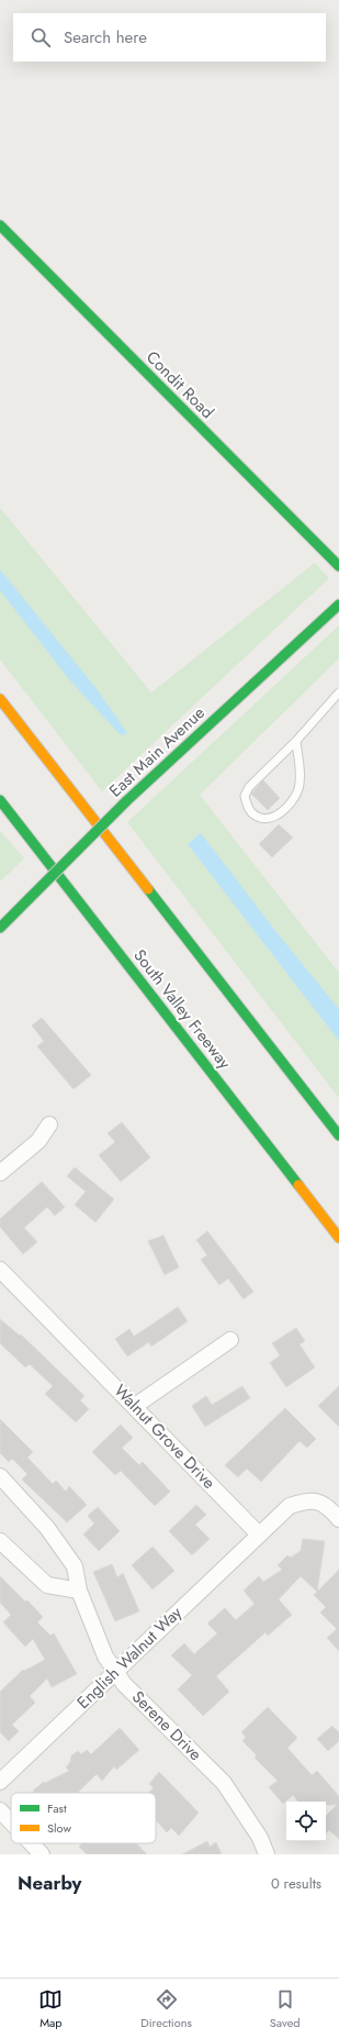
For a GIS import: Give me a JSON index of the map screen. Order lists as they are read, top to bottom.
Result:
{
  "streets": {
    "main road": ["Condit Road", "East Main Avenue", "South Valley Freeway"],
    "street": ["Walnut Grove Drive", "English Walnut Way", "Serene Drive"]
  },
  "crossings": [
    ["Walnut Grove Drive", "English Walnut Way"],
    ["English Walnut Way", "Serene Drive"]
  ],
  "legend": ["Fast", "Slow"],
  "page": {
    "search": "Search here",
    "heading": ["Nearby", "0 results"],
    "nav": ["Map", "Directions", "Saved"]
  }
}
